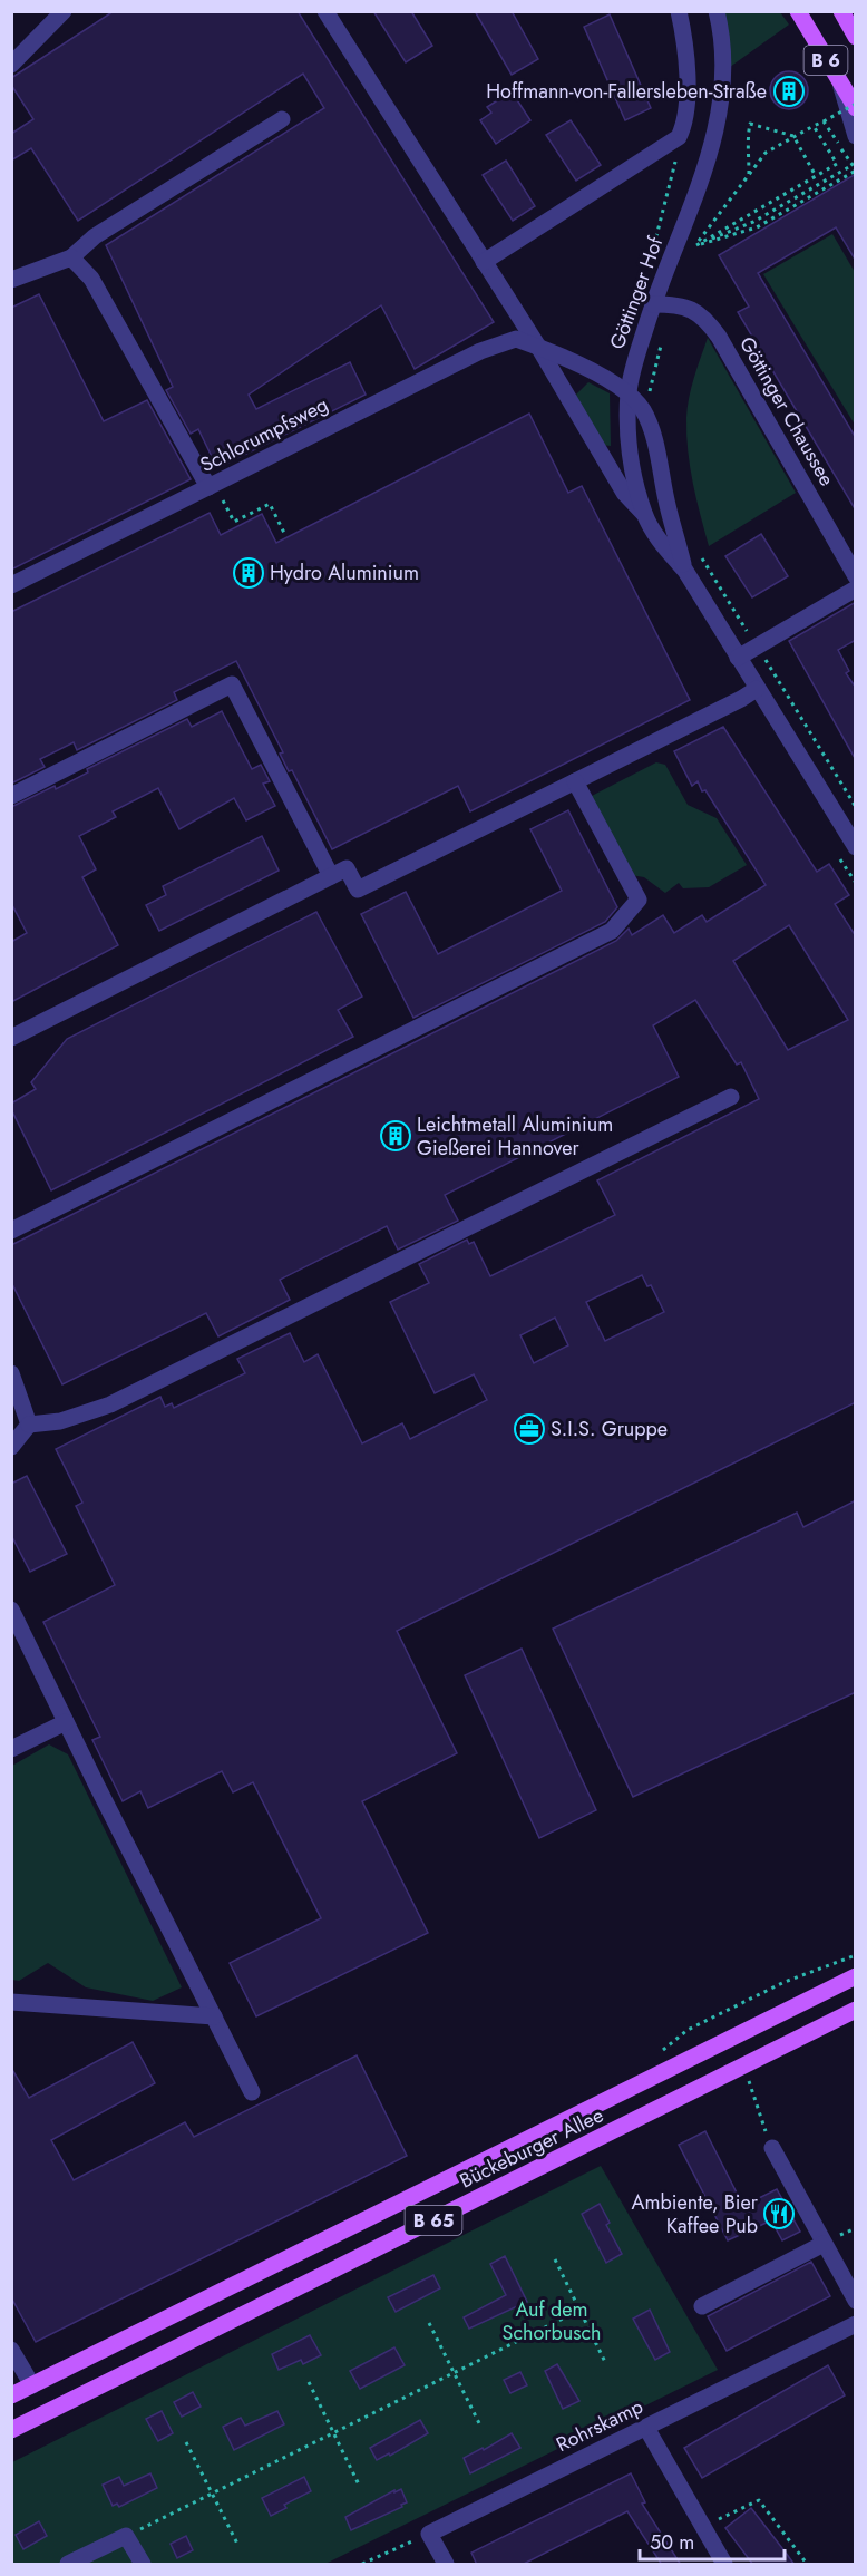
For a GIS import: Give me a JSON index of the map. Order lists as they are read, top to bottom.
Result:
{
  "streets": {
    "main road": ["B 6", "Bückeburger Allee", "B 65"],
    "street": [
      "Göttinger Hof",
      "Göttinger Chaussee",
      "Schlorumpfsweg",
      "Rohrskamp"
    ]
  },
  "crossings": [
    ["Göttinger Hof", "Göttinger Chaussee"]
  ],
  "parks": ["Auf dem Schorbusch"],
  "places": {
    "building": ["Hoffmann-von-Fallersleben-Straße", "Hydro Aluminium", "Leichtmetall Aluminium Gießerei Hannover"],
    "office": ["S.I.S. Gruppe"],
    "restaurant": ["Ambiente, Bier Kaffee Pub"]
  },
  "scale_bar": "50 m"
}
